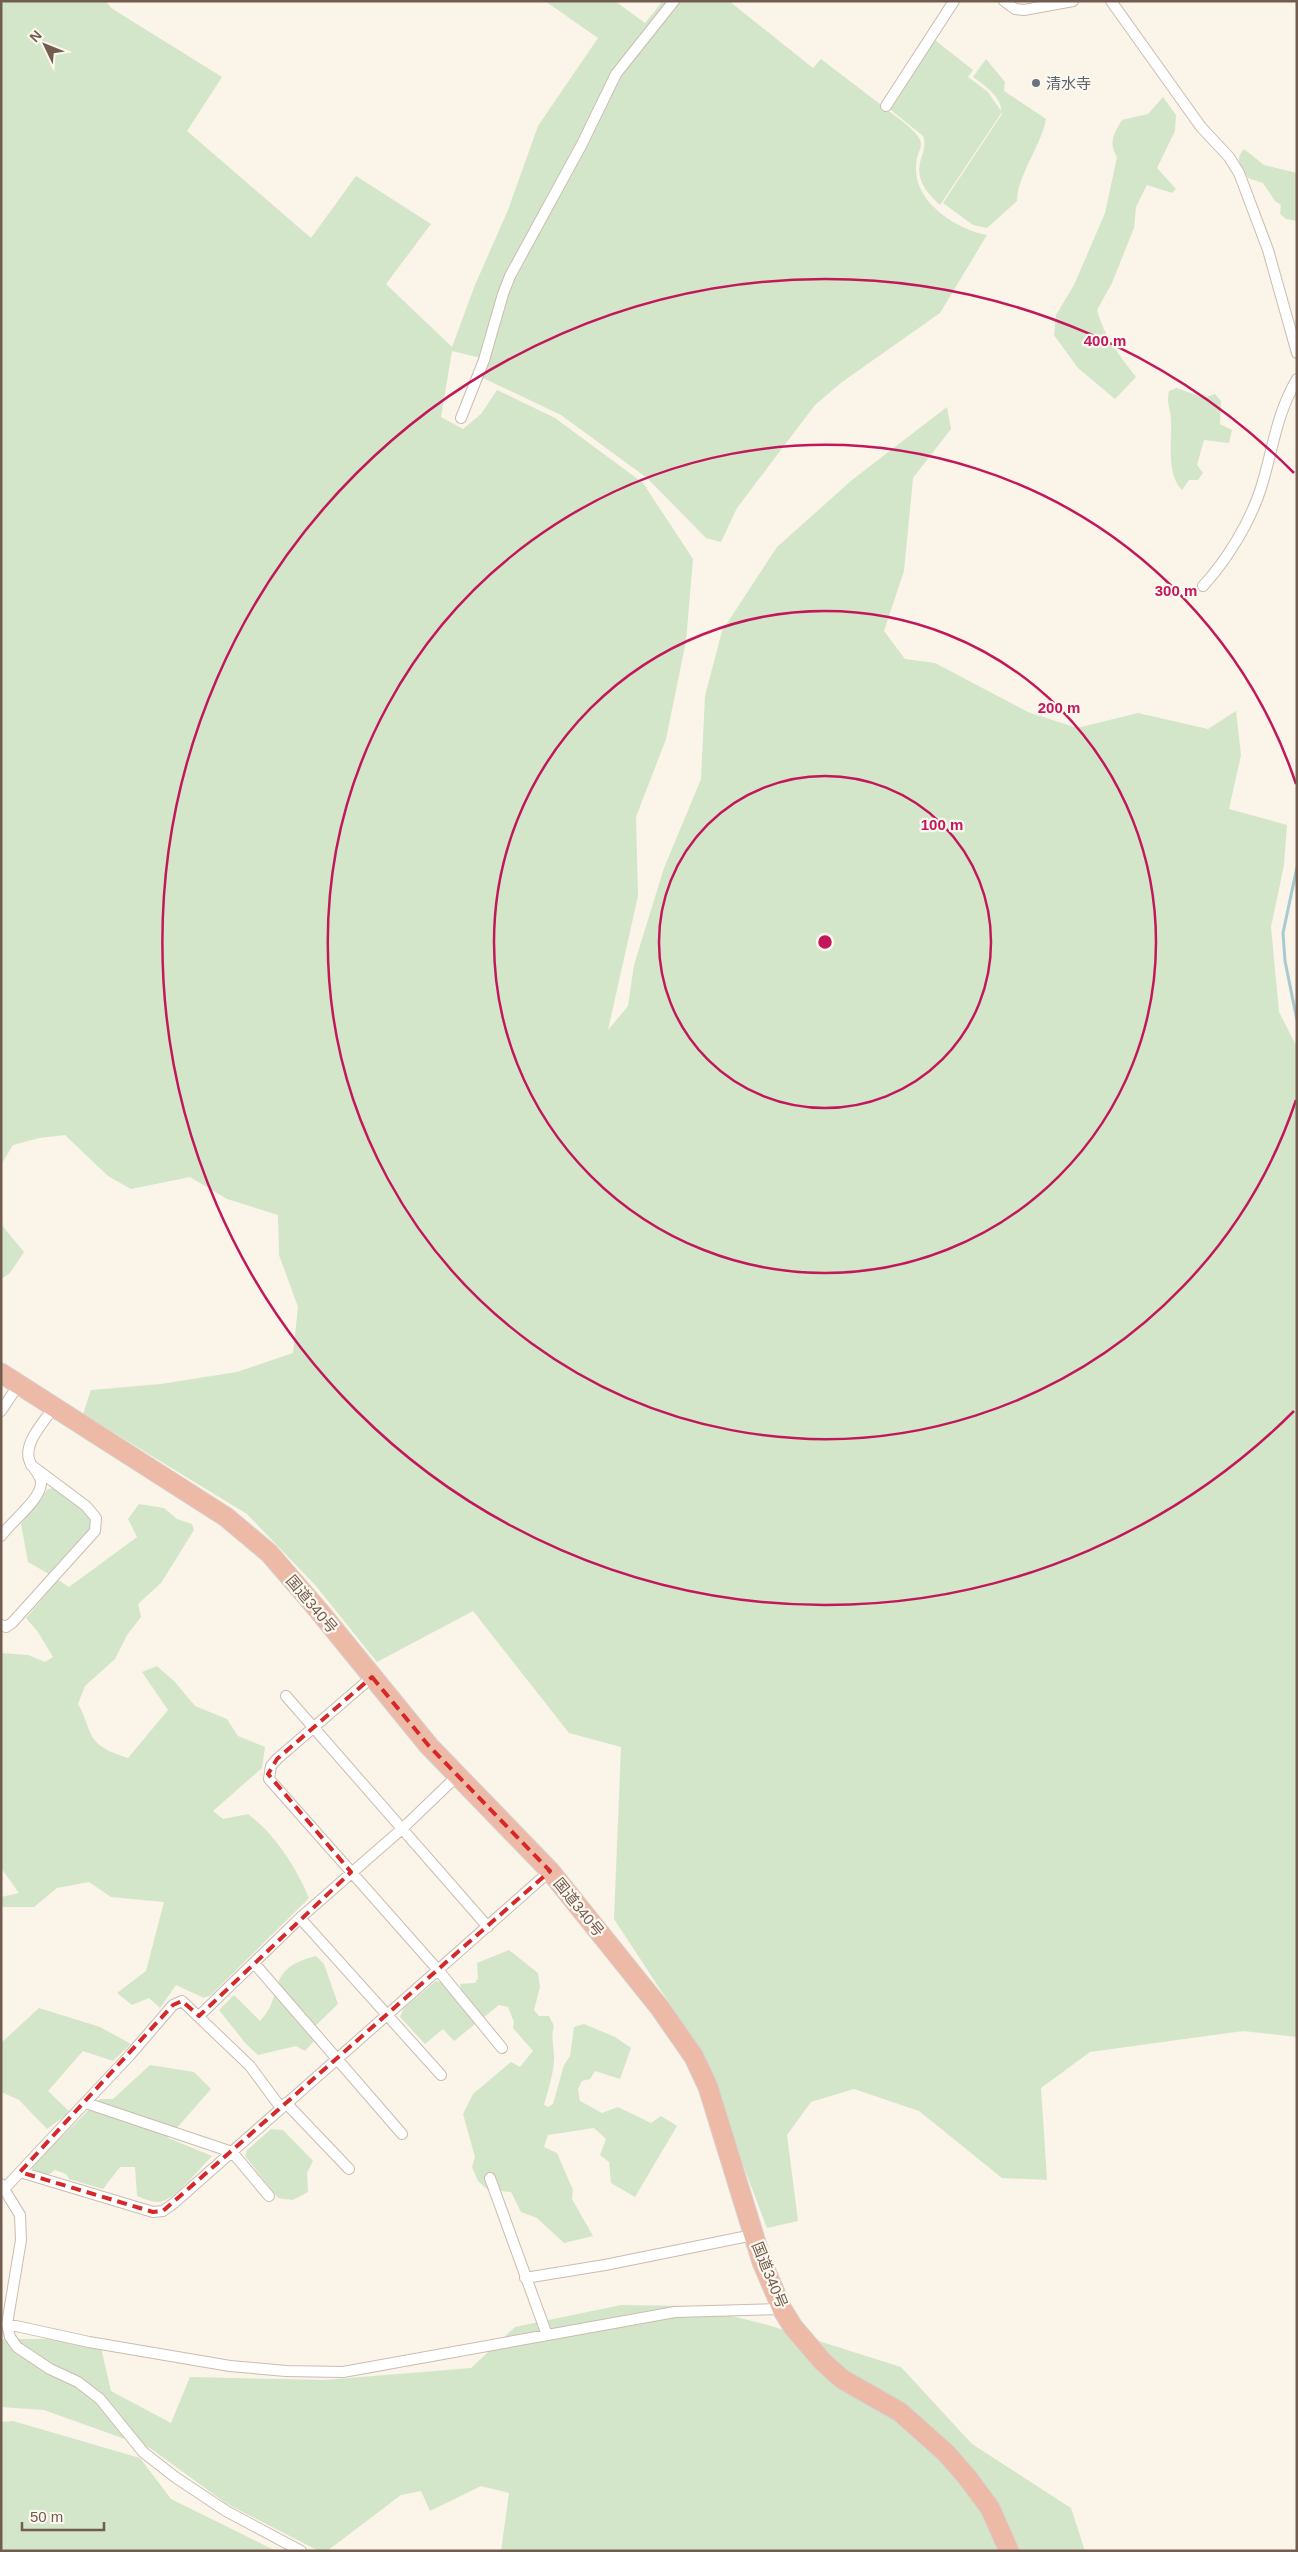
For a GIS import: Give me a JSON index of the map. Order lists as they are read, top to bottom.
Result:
{
  "streets": {
    "highway": ["国道340号"]
  },
  "places": ["清水寺"],
  "scale_bar": "50 m",
  "north": "top left",
  "rings": [
    "400 m",
    "300 m",
    "200 m",
    "100 m"
  ]
}
